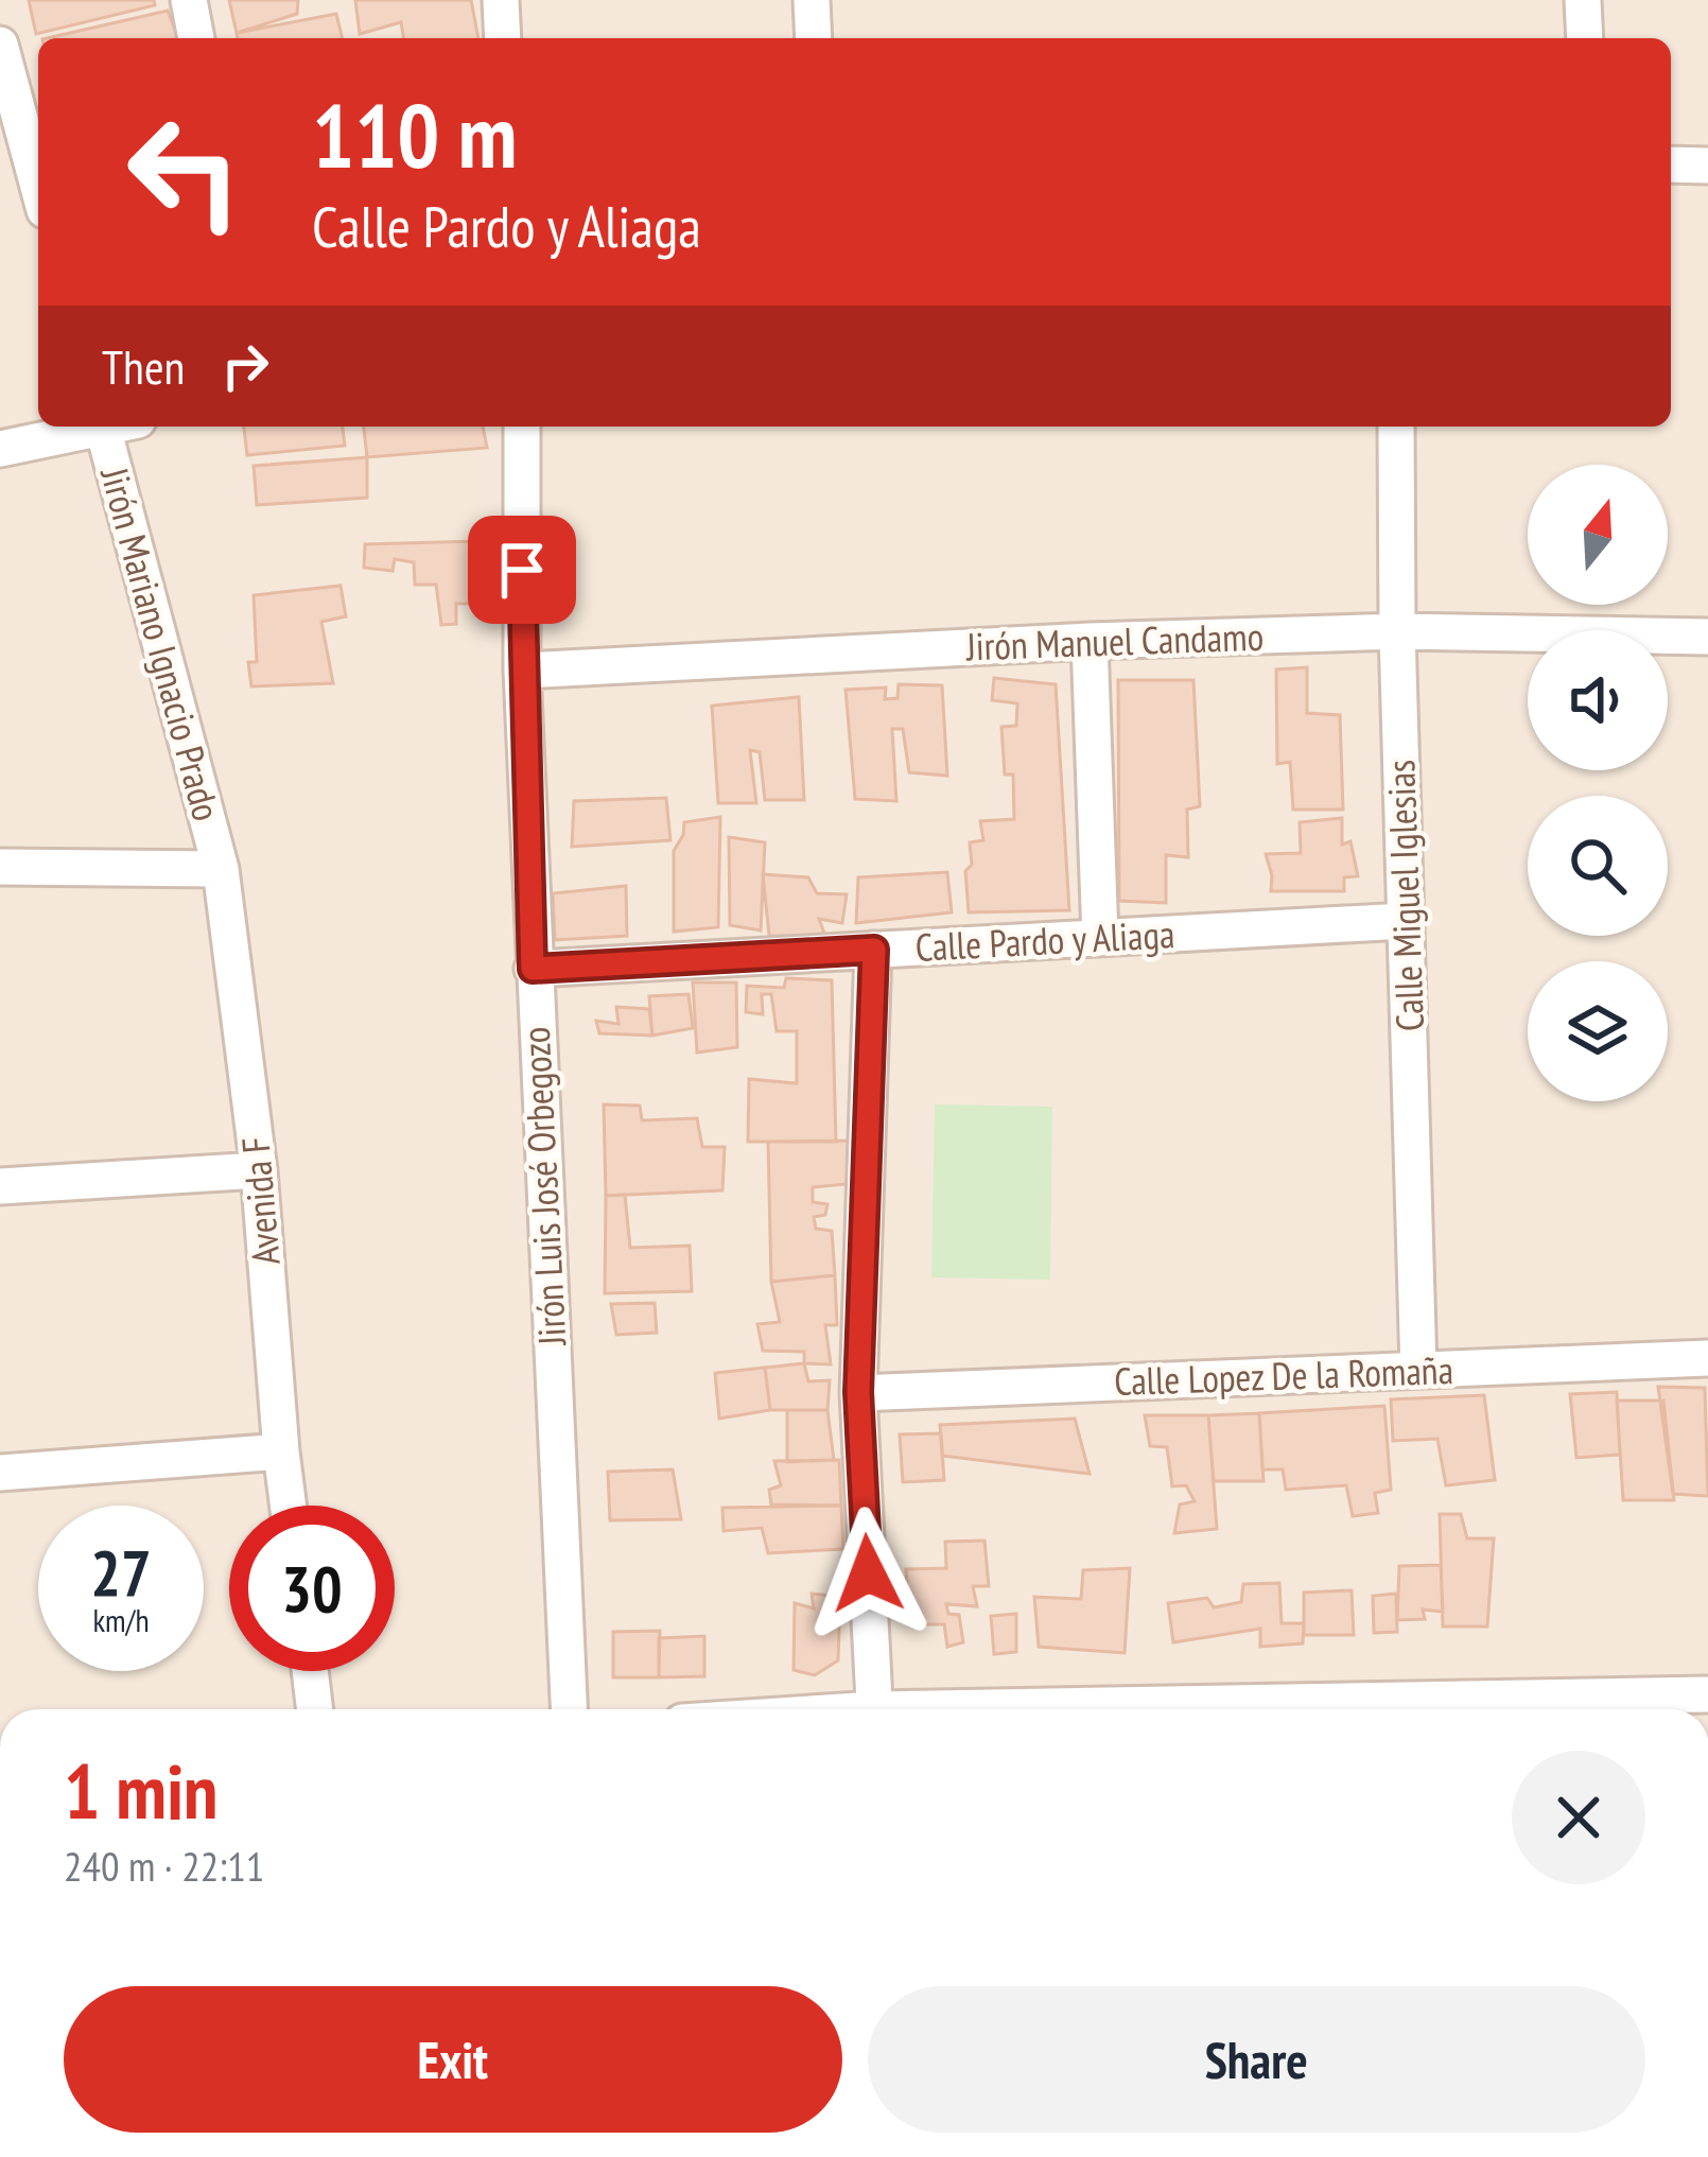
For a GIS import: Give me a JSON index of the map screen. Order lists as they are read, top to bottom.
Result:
{
  "streets": {
    "street": [
      "Jirón Manuel Candamo",
      "Jirón Mariano Ignacio Prado",
      "Calle Miguel Iglesias",
      "Calle Pardo y Aliaga",
      "Jirón Luis José Orbegozo",
      "Avenida F",
      "Calle Lopez De la Romaña"
    ]
  },
  "crossings": [
    ["Jirón Manuel Candamo", "Calle Miguel Iglesias"],
    ["Jirón Manuel Candamo", "Jirón Luis José Orbegozo"],
    ["Jirón Mariano Ignacio Prado", "Avenida F"],
    ["Calle Miguel Iglesias", "Calle Pardo y Aliaga"],
    ["Calle Miguel Iglesias", "Calle Lopez De la Romaña"],
    ["Calle Pardo y Aliaga", "Jirón Luis José Orbegozo"]
  ],
  "north": "top",
  "page": {
    "turn": ["110 m", "Calle Pardo y Aliaga"],
    "then": "Then",
    "speed": "27 km/h",
    "limit": "30",
    "heading": ["1 min", "240 m · 22:11"],
    "buttons": ["Exit", "Share"]
  }
}
